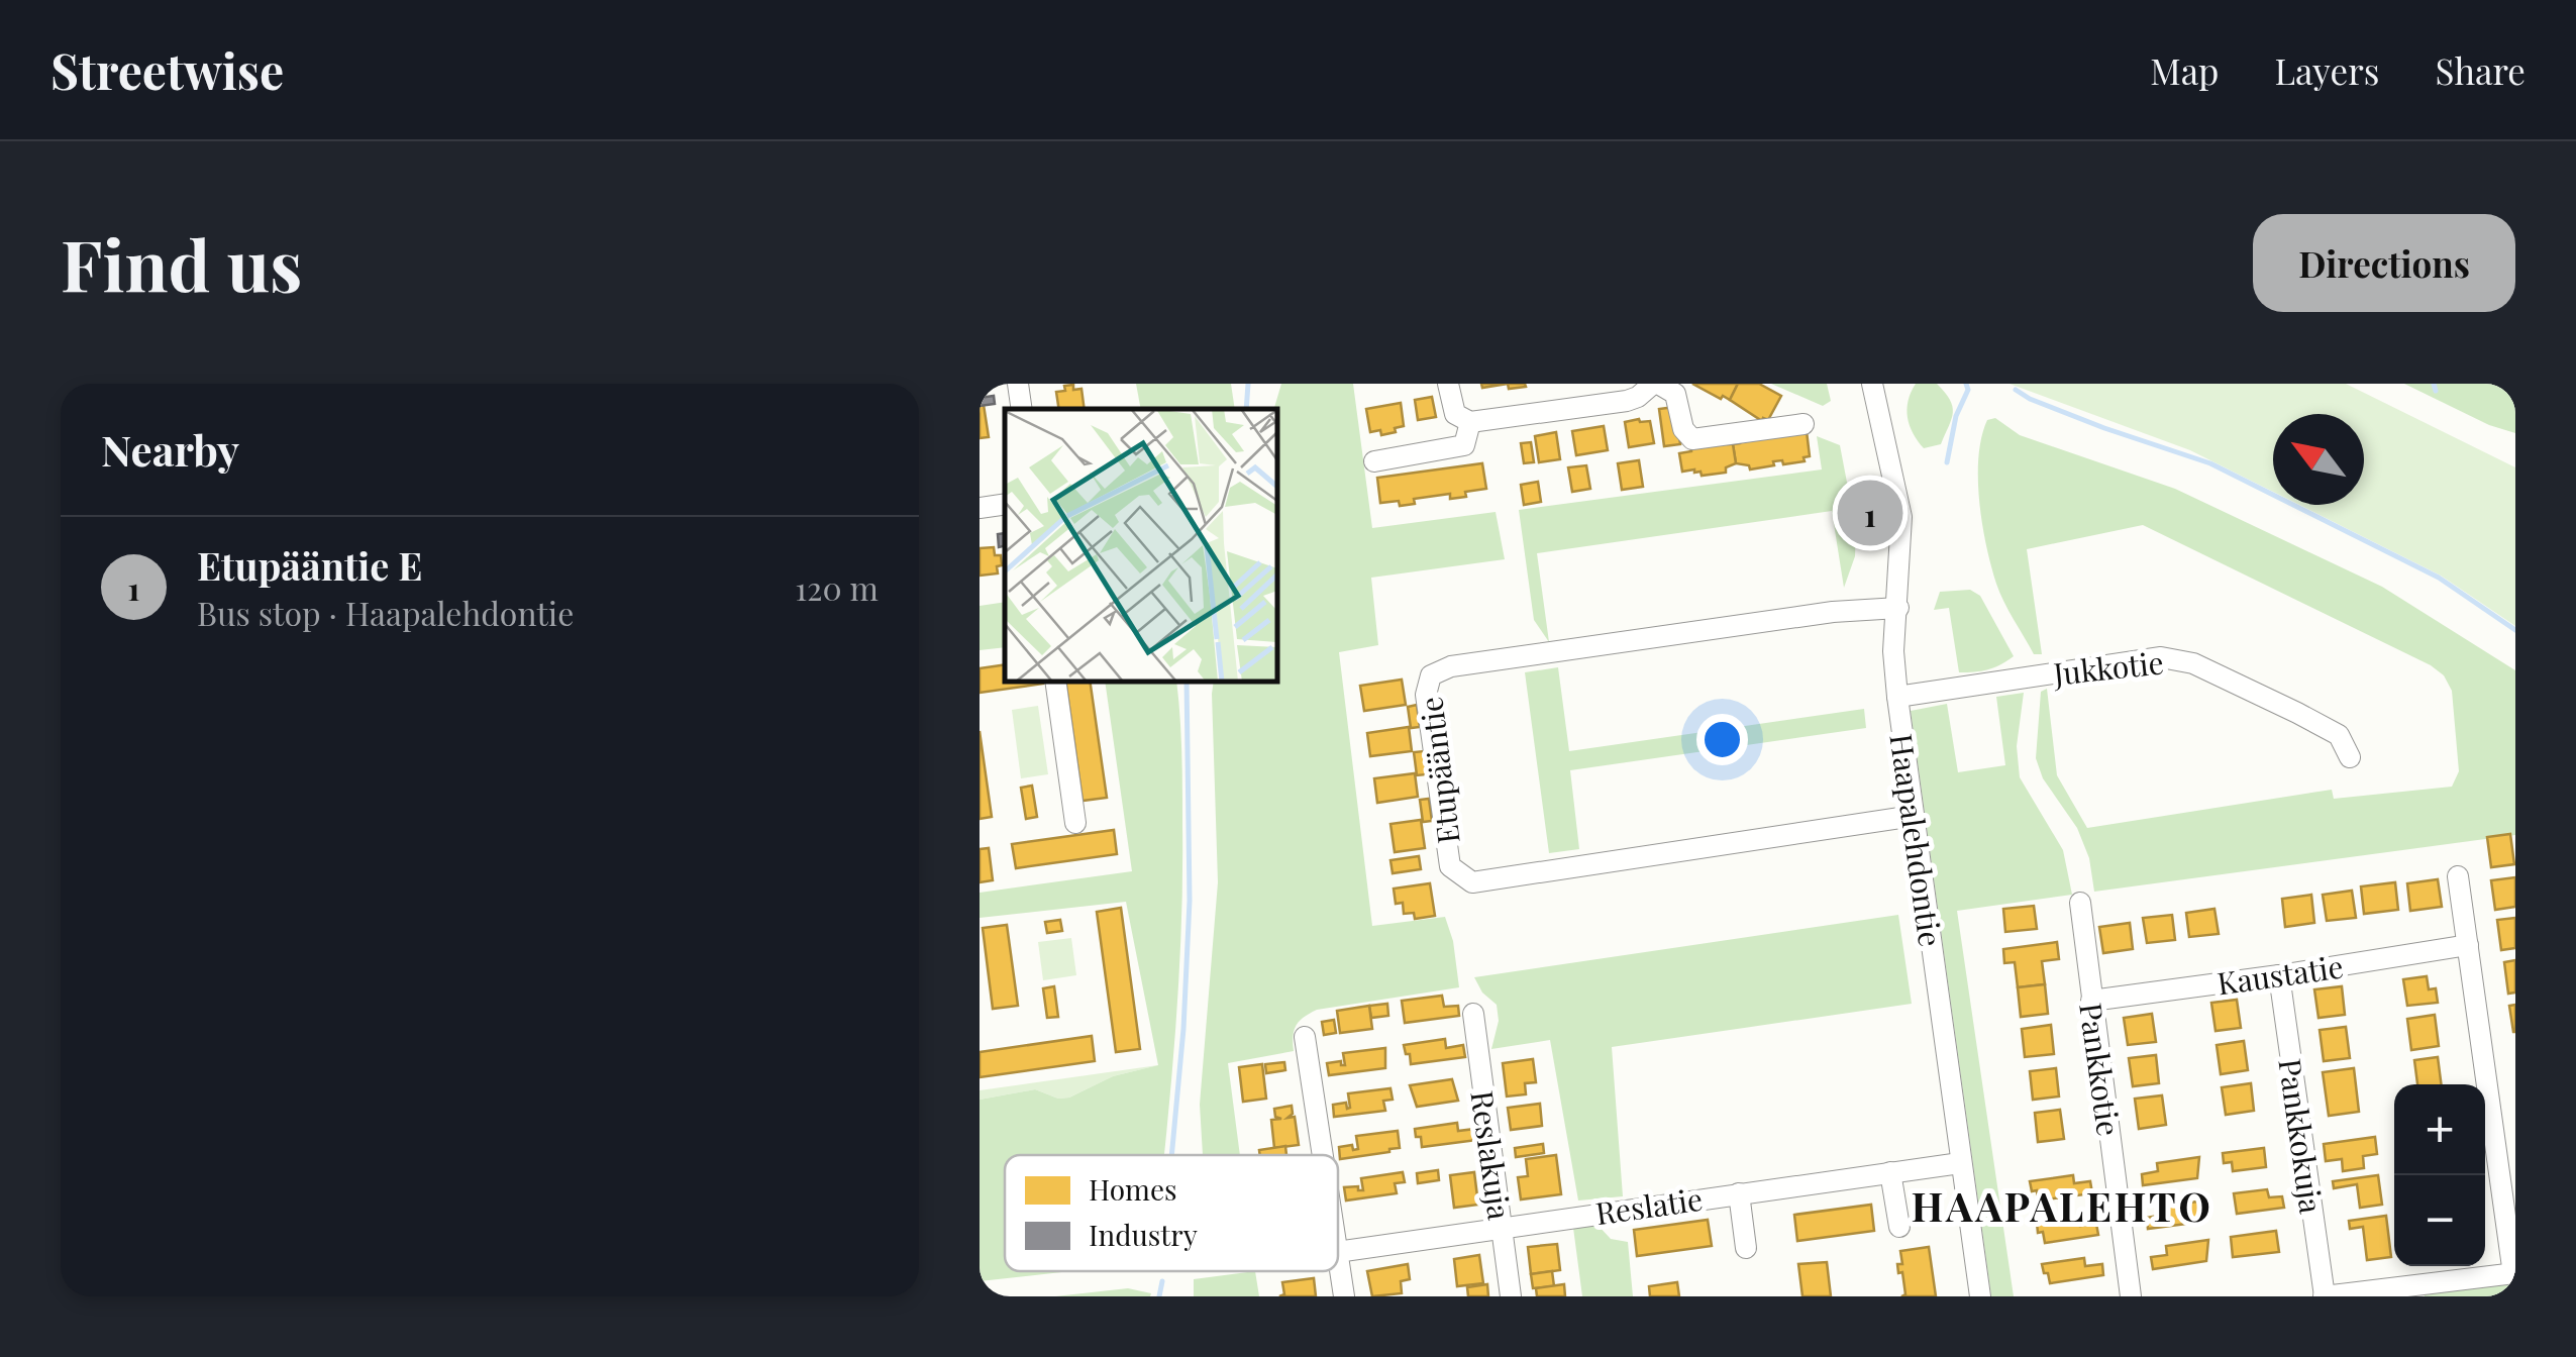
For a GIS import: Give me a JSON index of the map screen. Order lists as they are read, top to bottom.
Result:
{
  "streets": {
    "street": [
      "Jukkotie",
      "Etupääntie",
      "Haapalehdontie",
      "Kaustatie",
      "Pankkotie",
      "Pankkokuja",
      "Reslakuja",
      "Reslatie"
    ]
  },
  "crossings": [
    ["Jukkotie", "Haapalehdontie"],
    ["Etupääntie", "Haapalehdontie"],
    ["Haapalehdontie", "Reslatie"],
    ["Kaustatie", "Pankkotie"],
    ["Kaustatie", "Pankkokuja"],
    ["Reslakuja", "Reslatie"]
  ],
  "districts": ["HAAPALEHTO"],
  "legend": ["Homes", "Industry"],
  "north": "top left",
  "page": {
    "header": "Streetwise",
    "nav": ["Map", "Layers", "Share"],
    "buttons": "Directions",
    "title": "Find us",
    "heading": "Nearby",
    "pins": "1",
    "list": [
      {
        "mark": "1",
        "name": "Etupääntie E",
        "note": "Bus stop · Haapalehdontie",
        "value": "120 m"
      }
    ],
    "map_buttons": ["+", "−"]
  }
}
